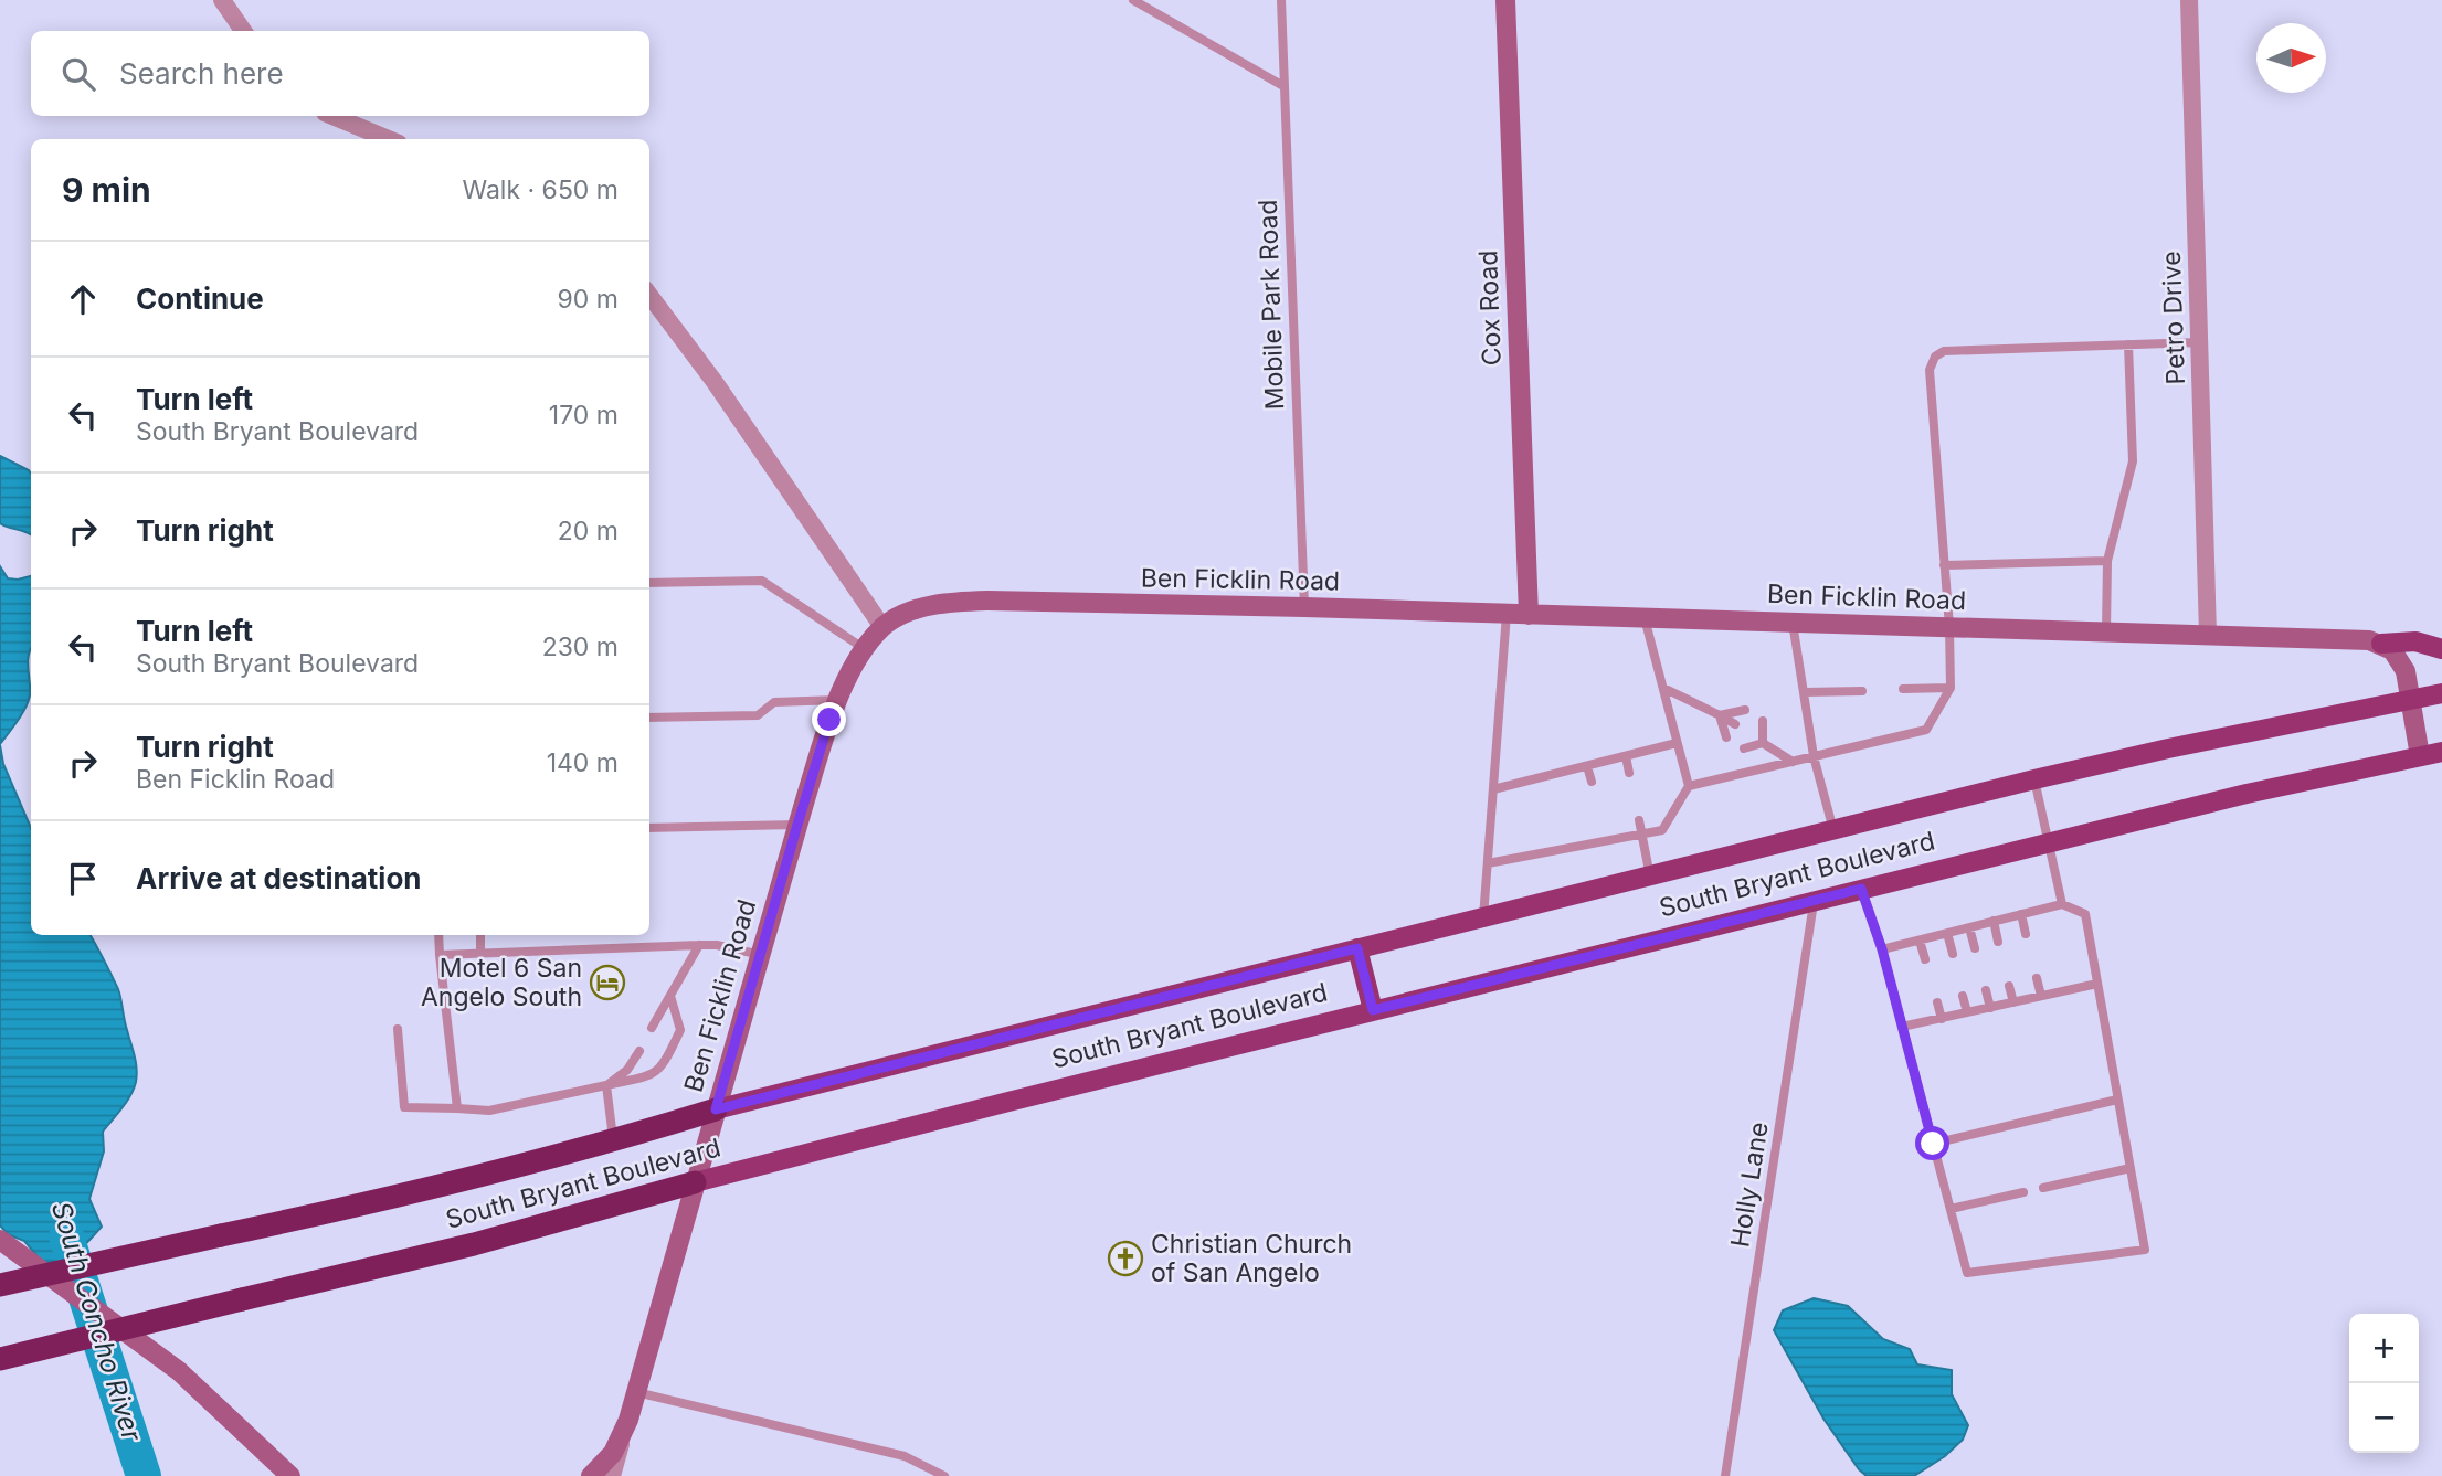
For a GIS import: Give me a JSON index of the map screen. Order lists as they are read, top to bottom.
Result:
{
  "streets": {
    "highway": ["South Bryant Boulevard"],
    "street": ["Cox Road", "Petro Drive", "Ben Ficklin Road"],
    "lane": ["Mobile Park Road", "Holly Lane"]
  },
  "crossings": [
    ["Mobile Park Road", "Ben Ficklin Road"],
    ["Cox Road", "Ben Ficklin Road"],
    ["Petro Drive", "Ben Ficklin Road"],
    ["Ben Ficklin Road", "South Bryant Boulevard"],
    ["South Bryant Boulevard", "Holly Lane"]
  ],
  "water": ["South Concho River"],
  "places": {
    "hotel": ["Motel 6 San Angelo South"],
    "church": ["Christian Church of San Angelo"]
  },
  "north": "right",
  "page": {
    "search": "Search here",
    "heading": ["9 min", "Walk · 650 m"],
    "list": [
      ["Continue", "90 m"],
      ["Turn left", "South Bryant Boulevard", "170 m"],
      ["Turn right", "20 m"],
      ["Turn left", "South Bryant Boulevard", "230 m"],
      ["Turn right", "Ben Ficklin Road", "140 m"],
      "Arrive at destination"
    ],
    "map_buttons": ["+", "−"]
  }
}
